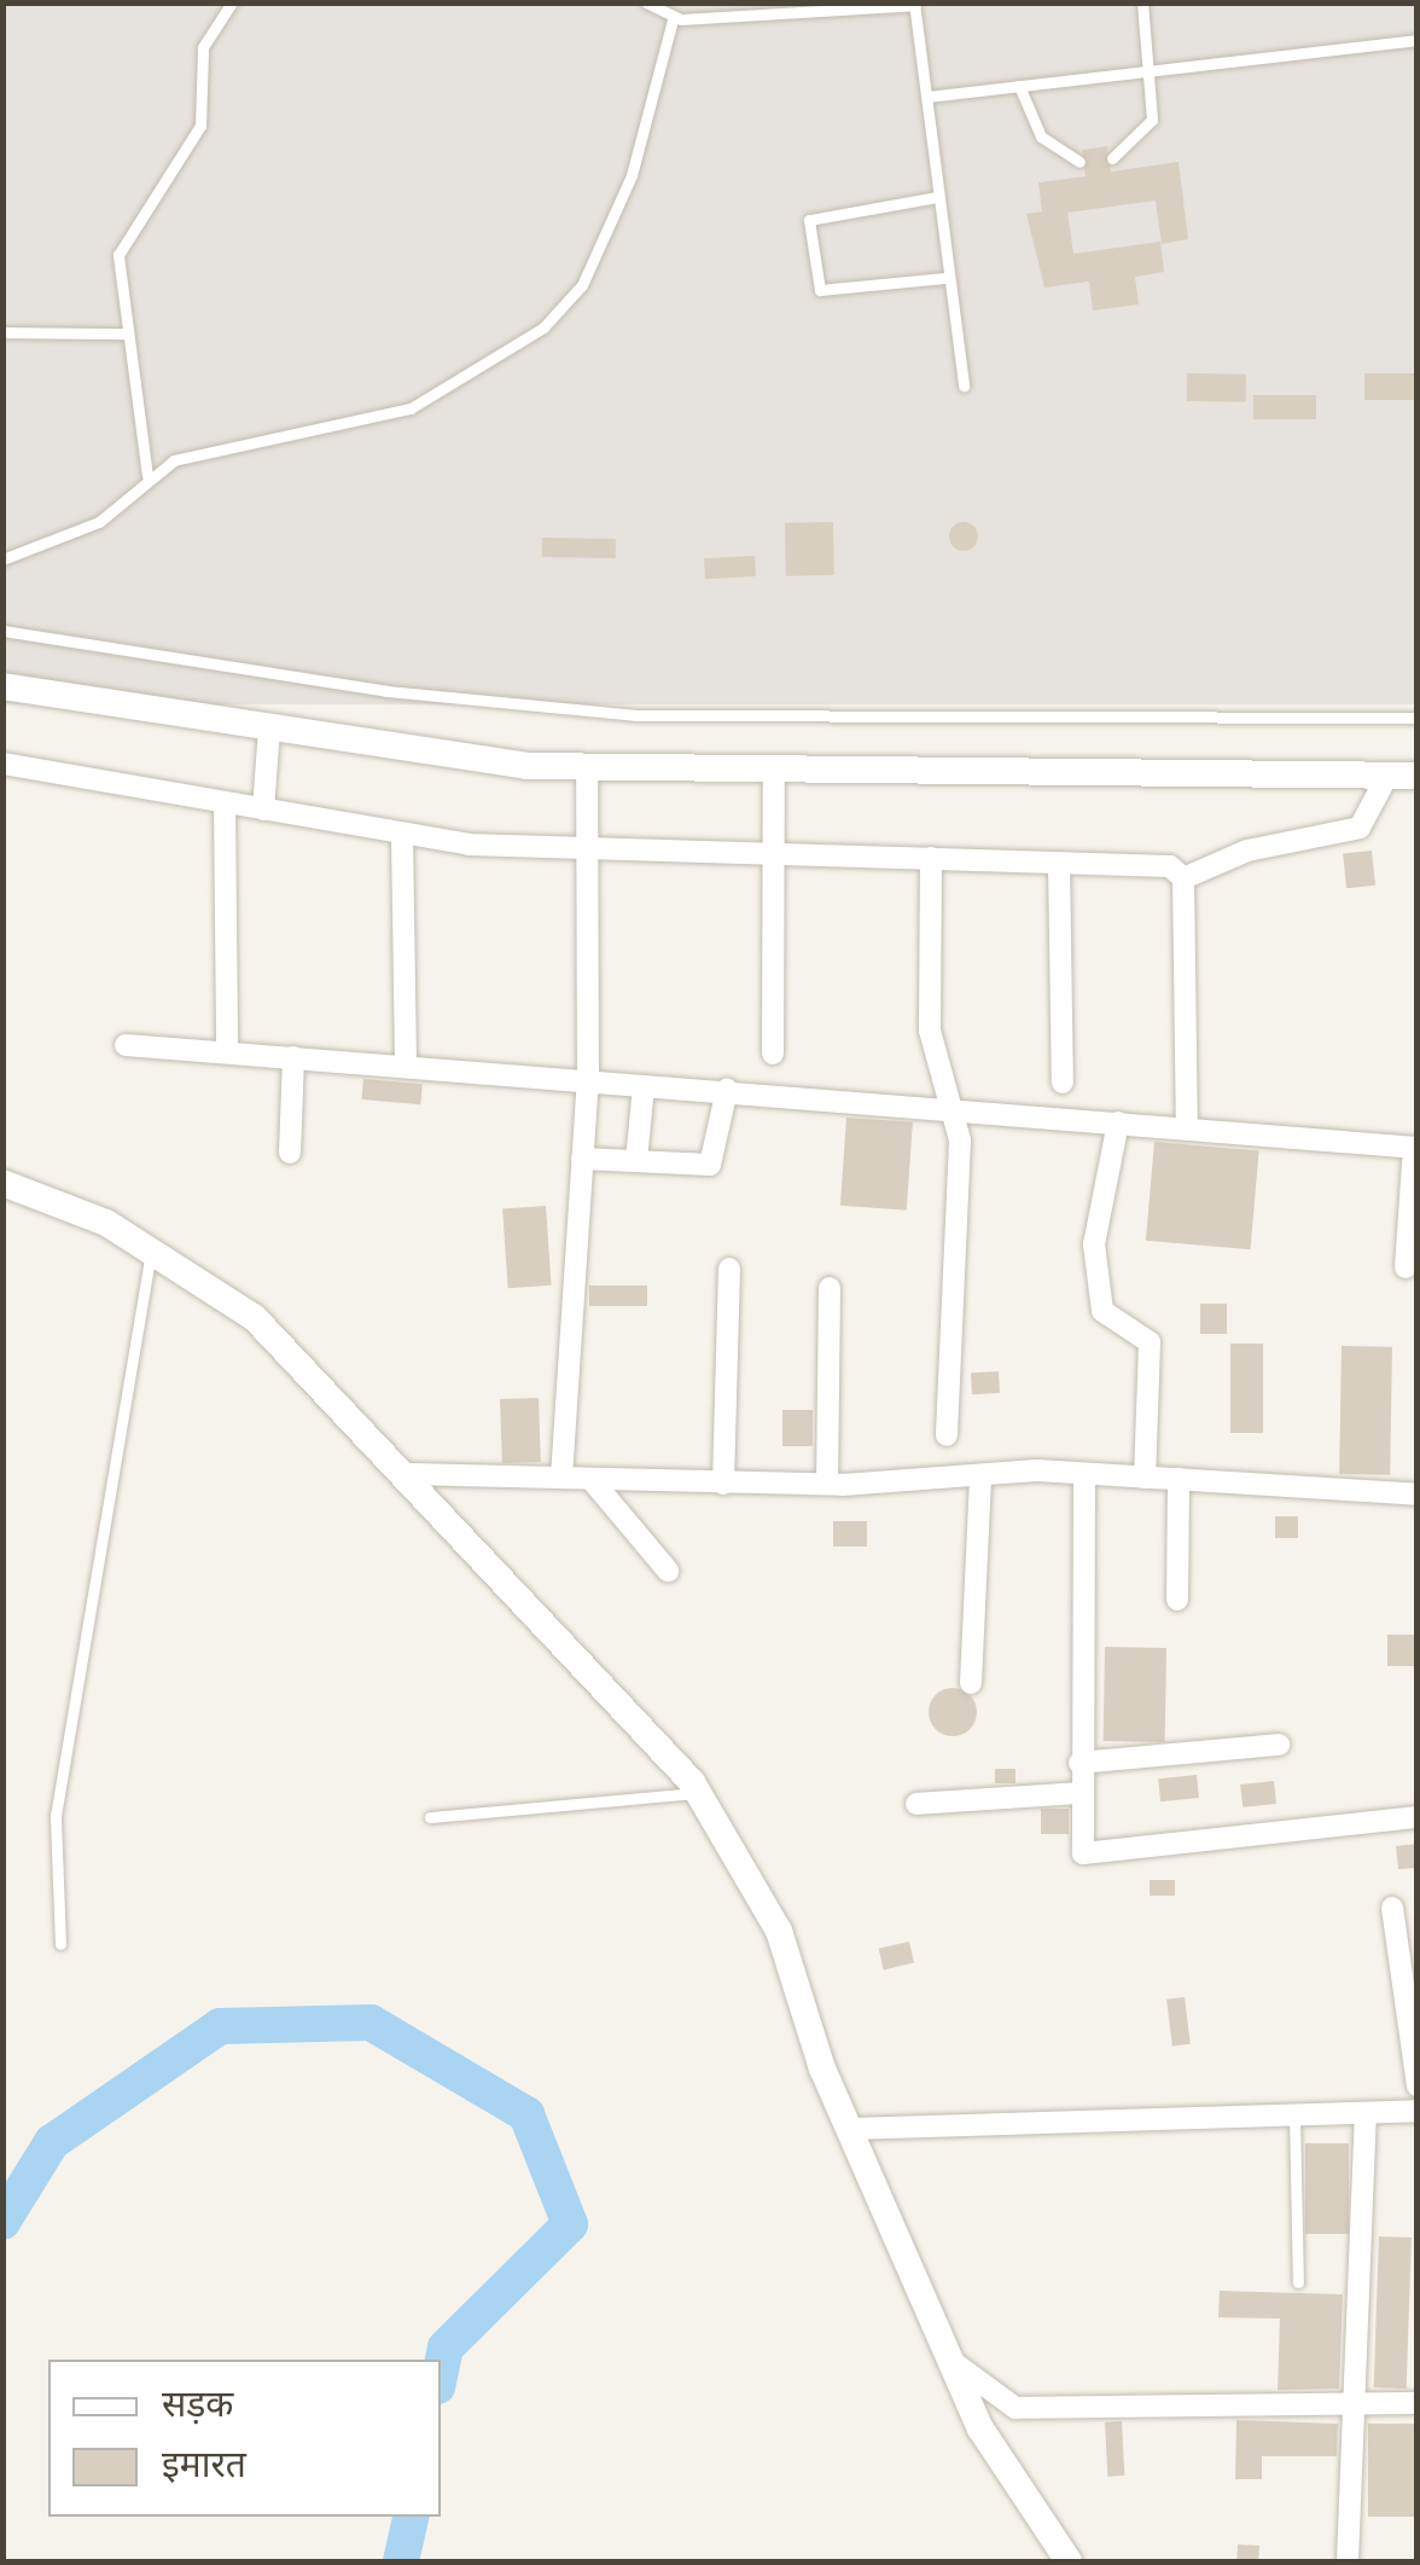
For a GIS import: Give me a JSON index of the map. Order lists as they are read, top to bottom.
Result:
{
  "legend": ["सड़क", "इमारत"]
}
